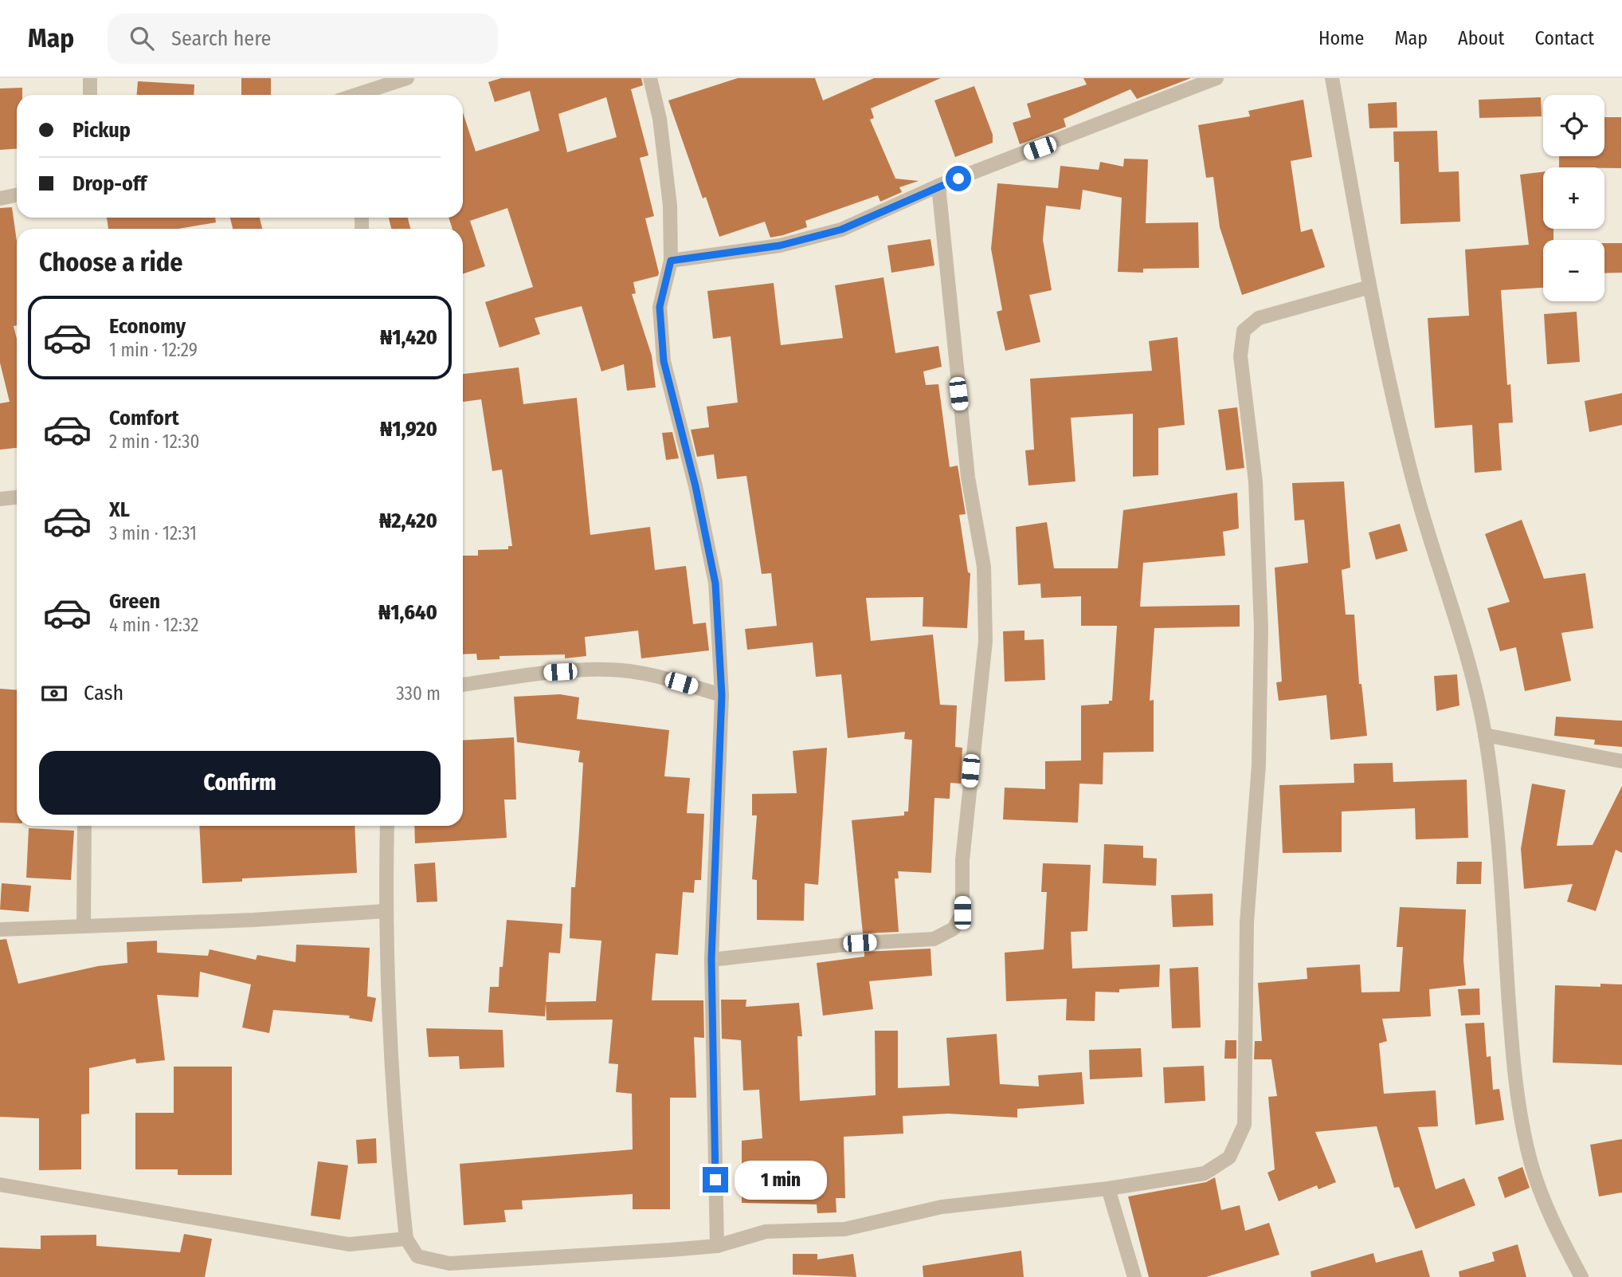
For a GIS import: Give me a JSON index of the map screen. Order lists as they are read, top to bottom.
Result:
{
  "page": {
    "header": "Map",
    "search": "Search here",
    "nav": [
      "Home",
      "Map",
      "About",
      "Contact"
    ],
    "map_buttons": ["+", "−"],
    "banner": ["Pickup", "Drop-off"],
    "heading": "Choose a ride",
    "list": [
      {
        "name": "Economy",
        "note": "1 min · 12:29",
        "value": "₦1,420"
      },
      {
        "name": "Comfort",
        "note": "2 min · 12:30",
        "value": "₦1,920"
      },
      {
        "name": "XL",
        "note": "3 min · 12:31",
        "value": "₦2,420"
      },
      {
        "name": "Green",
        "note": "4 min · 12:32",
        "value": "₦1,640"
      }
    ],
    "pay": ["Cash", "330 m"],
    "buttons": "Confirm",
    "bubble": "1 min"
  }
}
